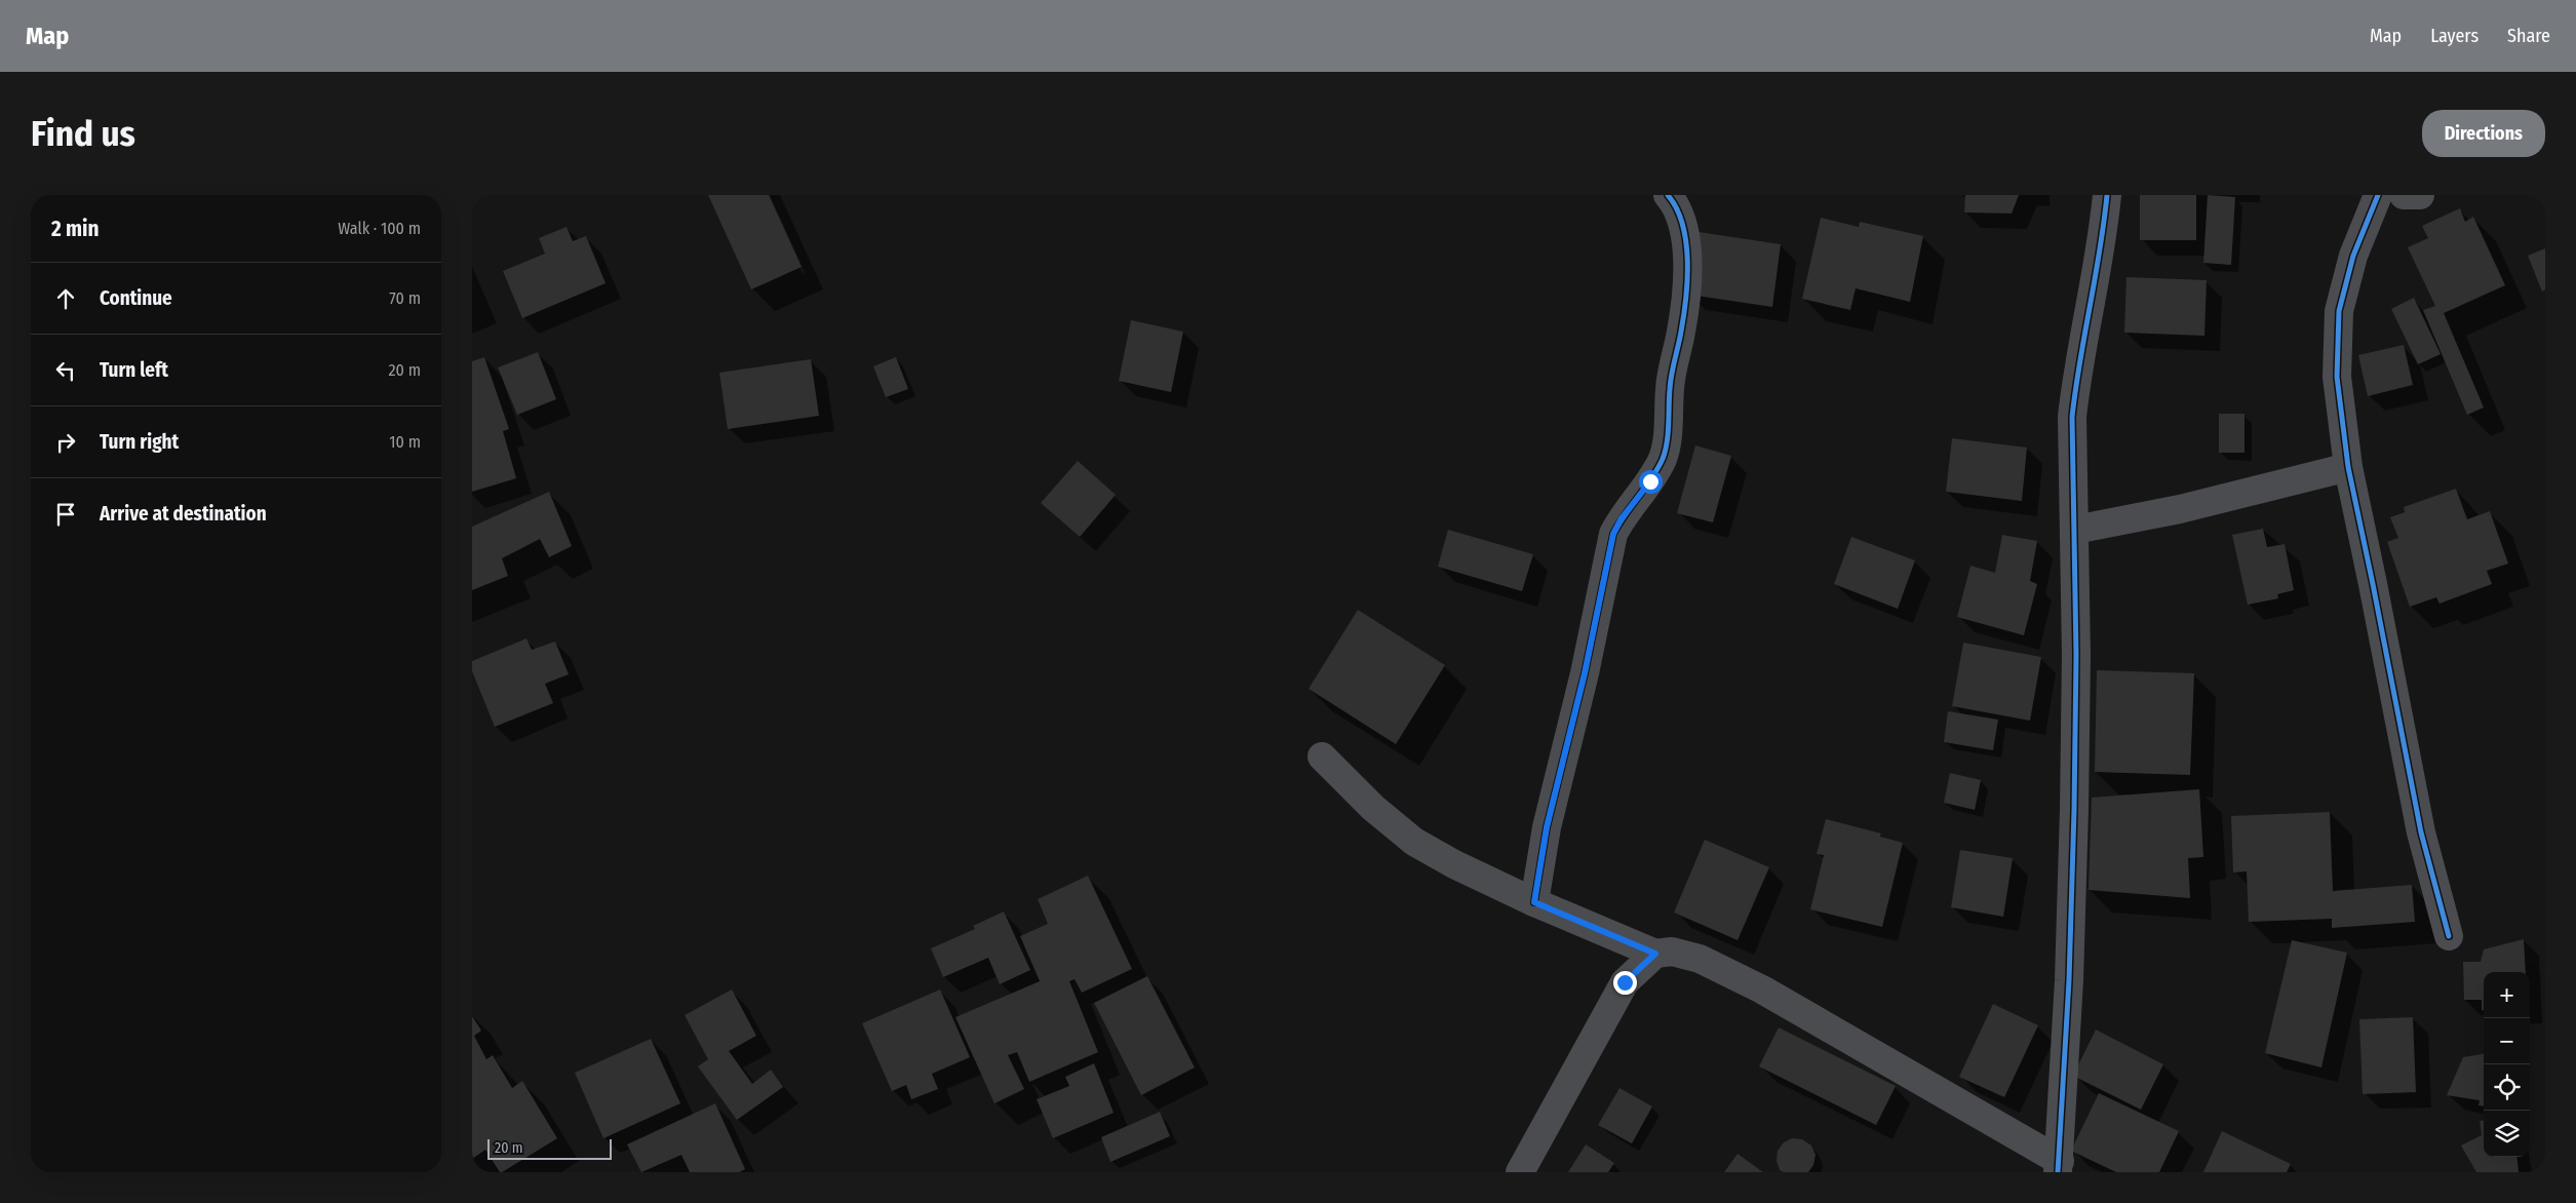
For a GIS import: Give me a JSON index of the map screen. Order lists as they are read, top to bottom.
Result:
{
  "scale_bar": "20 m",
  "page": {
    "header": "Map",
    "nav": ["Map", "Layers", "Share"],
    "buttons": "Directions",
    "title": "Find us",
    "heading": ["2 min", "Walk · 100 m"],
    "list": [
      ["Continue", "70 m"],
      ["Turn left", "20 m"],
      ["Turn right", "10 m"],
      "Arrive at destination"
    ],
    "map_buttons": ["+", "−"],
    "scale": "20 m"
  }
}
